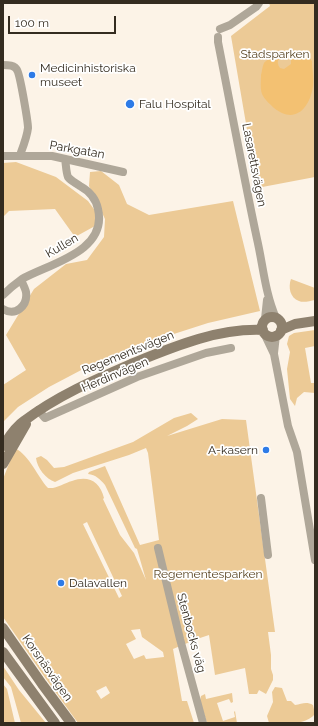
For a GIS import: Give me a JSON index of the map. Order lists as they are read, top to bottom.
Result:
{
  "streets": {
    "main road": ["Regementsvägen", "Korsnäsvägen"],
    "street": [
      "Parkgatan",
      "Lasarettsvägen",
      "Kullen",
      "Herdinvägen",
      "Stenbocks väg"
    ]
  },
  "crossings": [
    ["Parkgatan", "Kullen"],
    ["Lasarettsvägen", "Regementsvägen"],
    ["Regementsvägen", "Herdinvägen"]
  ],
  "parks": ["Stadsparken", "Regementesparken"],
  "places": [
    "Medicinhistoriska museet",
    "Falu Hospital",
    "A-kasern",
    "Dalavallen"
  ],
  "scale_bar": "100 m"
}
